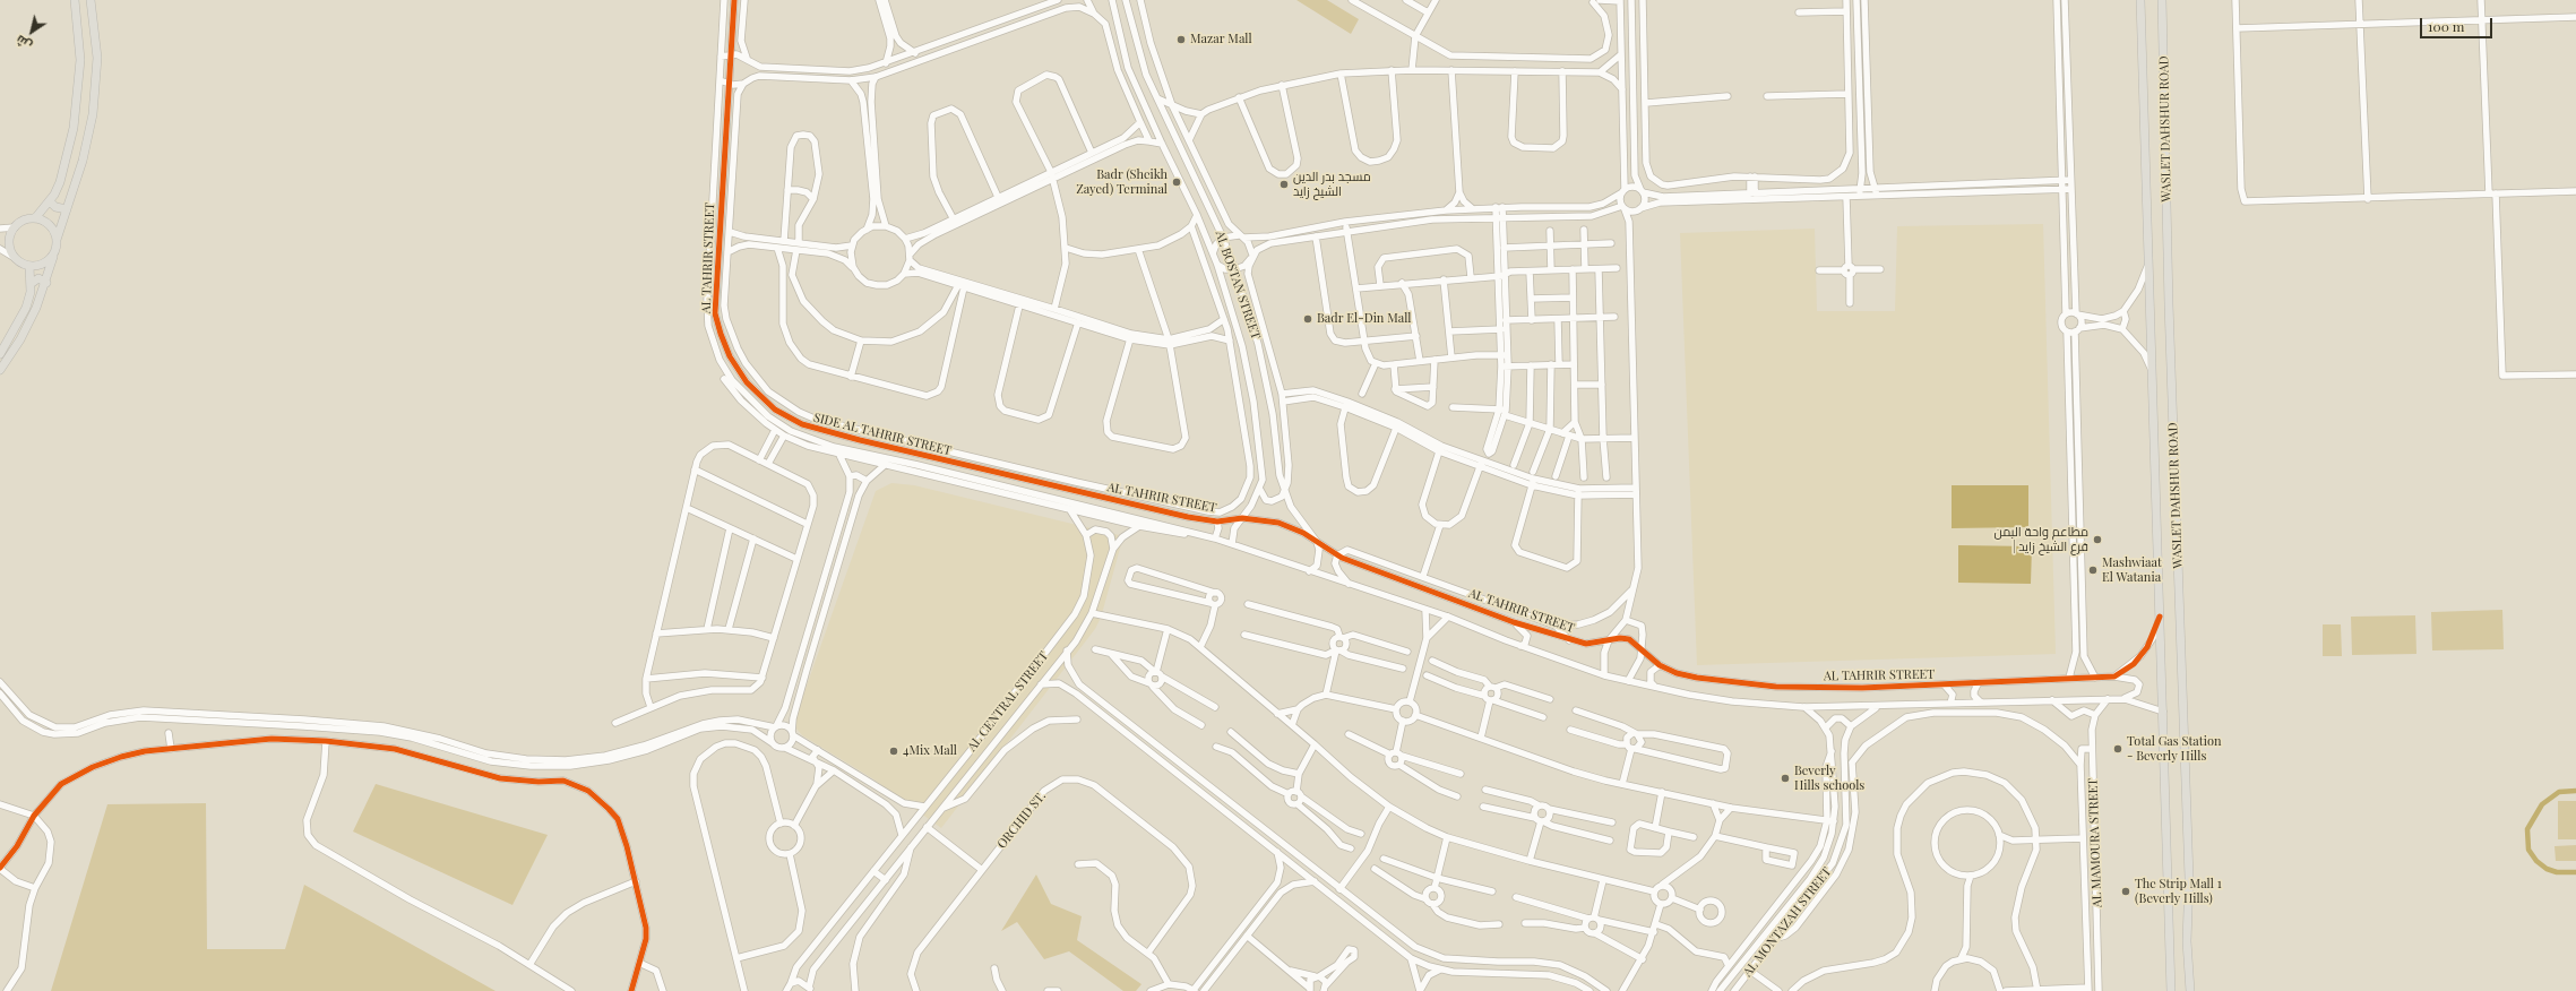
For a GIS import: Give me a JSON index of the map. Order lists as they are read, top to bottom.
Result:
{
  "streets": {
    "main road": ["WASLET DAHSHUR ROAD"],
    "street": [
      "AL TAHRIR STREET",
      "AL BOSTAN STREET",
      "SIDE AL TAHRIR STREET",
      "AL CENTRAL STREET",
      "ORCHID ST.",
      "AL MAMOURA STREET",
      "AL MONTAZAH STREET"
    ]
  },
  "crossings": [
    ["WASLET DAHSHUR ROAD", "AL TAHRIR STREET"],
    ["AL TAHRIR STREET", "AL BOSTAN STREET"],
    ["AL TAHRIR STREET", "AL MAMOURA STREET"]
  ],
  "places": [
    "Mazar Mall",
    "Badr (Sheikh Zayed) Terminal",
    "مسجد بدر الدين الشيخ زايد",
    "Badr El-Din Mall",
    "مطاعم واحة اليمن | فرع الشيخ زايد",
    "Mashwiaat El Watania",
    "Total Gas Station - Beverly Hills",
    "4Mix Mall",
    "Beverly Hills schools",
    "The Strip Mall 1 (Beverly Hills)"
  ],
  "scale_bar": "100 m",
  "north": "bottom left"
}
